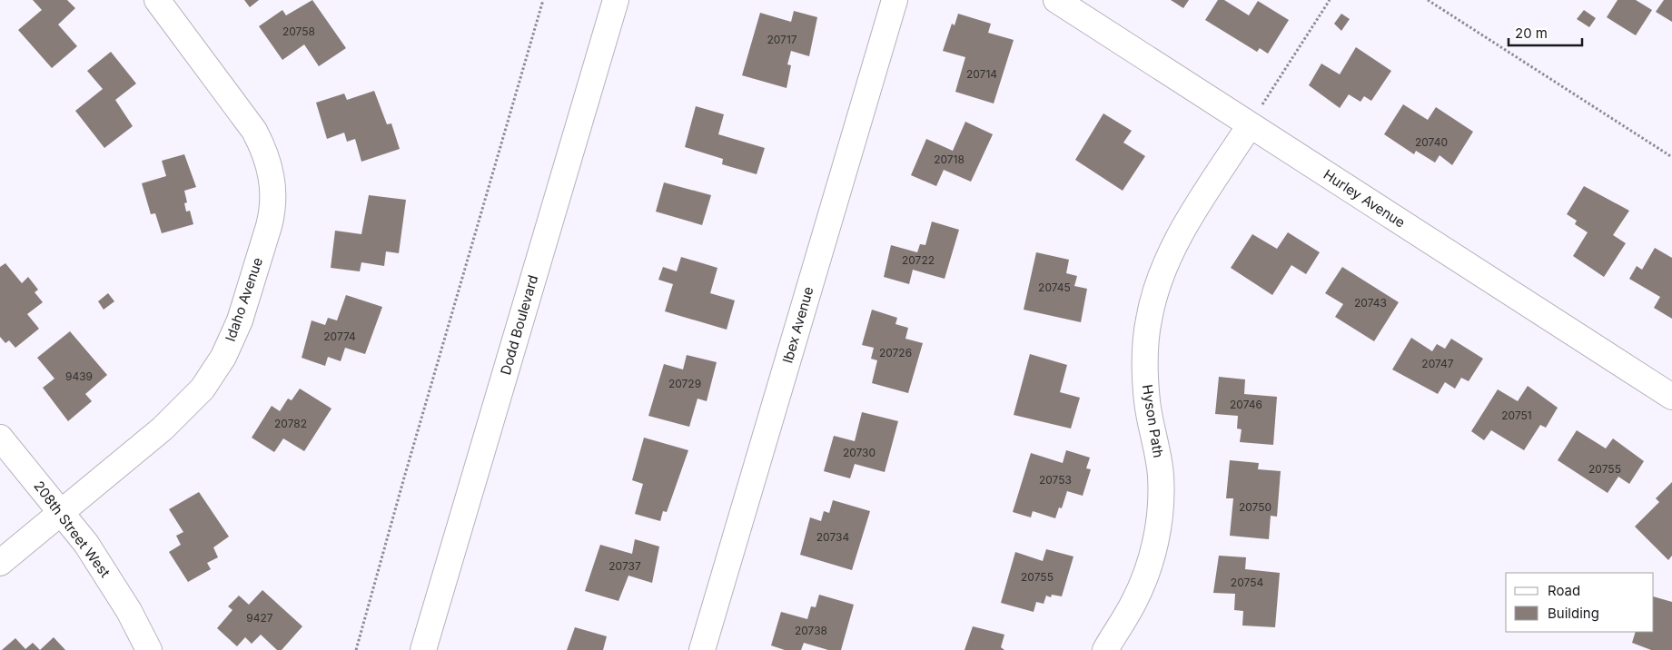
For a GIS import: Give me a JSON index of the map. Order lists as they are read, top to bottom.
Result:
{
  "streets": {
    "street": [
      "Hurley Avenue",
      "Idaho Avenue",
      "Dodd Boulevard",
      "Ibex Avenue",
      "Hyson Path",
      "208th Street West"
    ]
  },
  "crossings": [
    ["Hurley Avenue", "Hyson Path"],
    ["Idaho Avenue", "208th Street West"]
  ],
  "house_numbers": [
    "20758",
    "20717",
    "20714",
    "20740",
    "20718",
    "20722",
    "20745",
    "20743",
    "20774",
    "20726",
    "20747",
    "9439",
    "20729",
    "20746",
    "20751",
    "20782",
    "20730",
    "20755",
    "20753",
    "20750",
    "20734",
    "20737",
    "20755",
    "20754",
    "9427",
    "20738"
  ],
  "legend": ["Road", "Building"],
  "scale_bar": "20 m"
}
